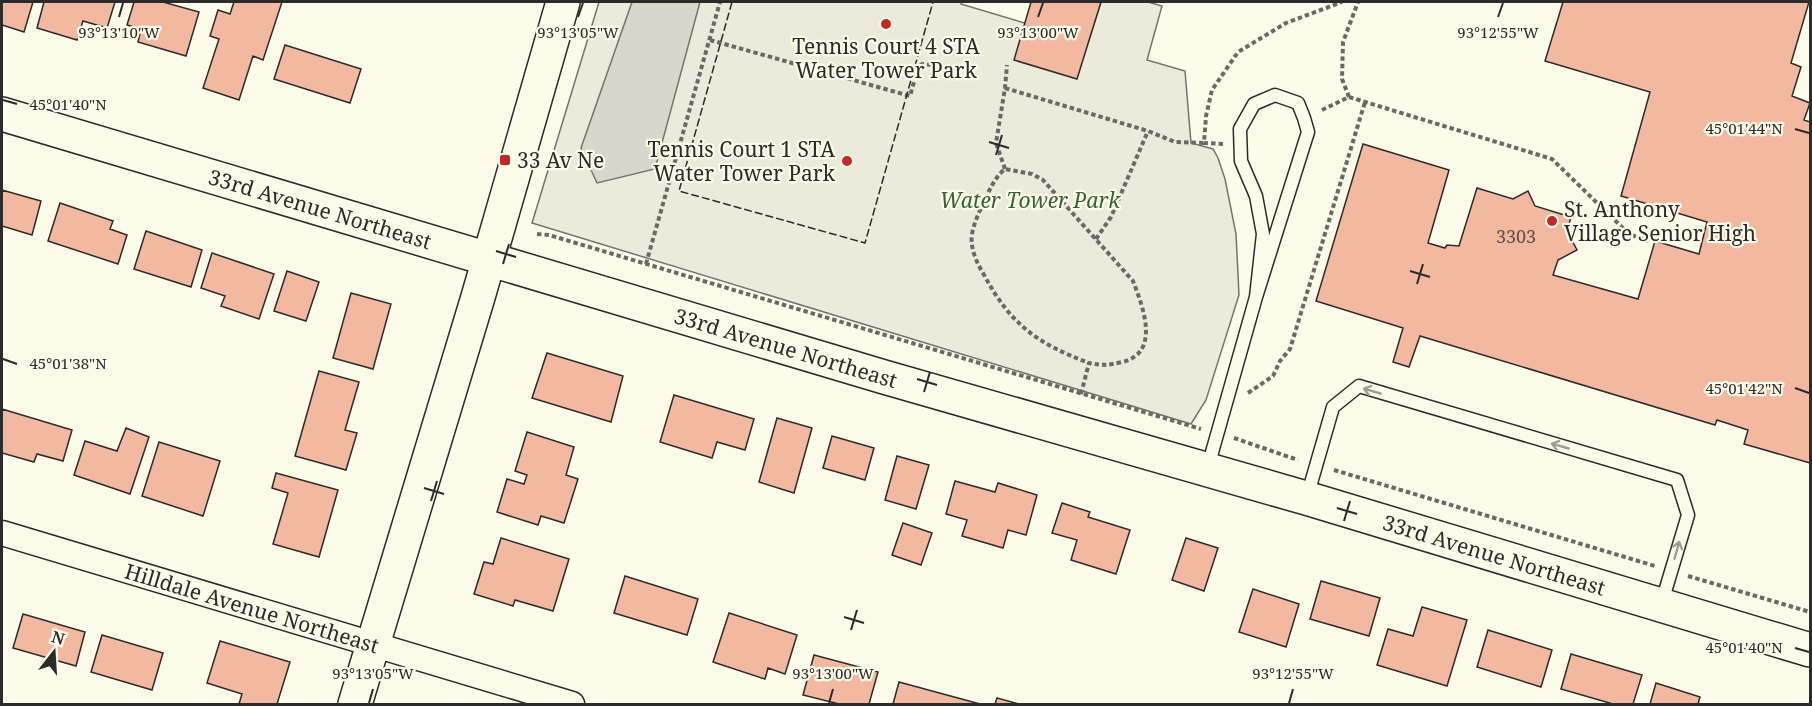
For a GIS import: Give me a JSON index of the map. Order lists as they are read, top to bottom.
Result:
{
  "streets": {
    "street": ["33rd Avenue Northeast", "Hilldale Avenue Northeast"]
  },
  "parks": ["Water Tower Park"],
  "places": {
    "other": ["Tennis Court 4 STA Water Tower Park", "Tennis Court 1 STA Water Tower Park", "St. Anthony Village Senior High"],
    "transit": ["33 Av Ne"]
  },
  "house_numbers": ["3303"],
  "north": "top",
  "coordinates": [
    "93°13'10\"W",
    "93°13'05\"W",
    "93°13'00\"W",
    "93°12'55\"W",
    "45°01'40\"N",
    "45°01'44\"N",
    "45°01'38\"N",
    "45°01'42\"N"
  ]
}
